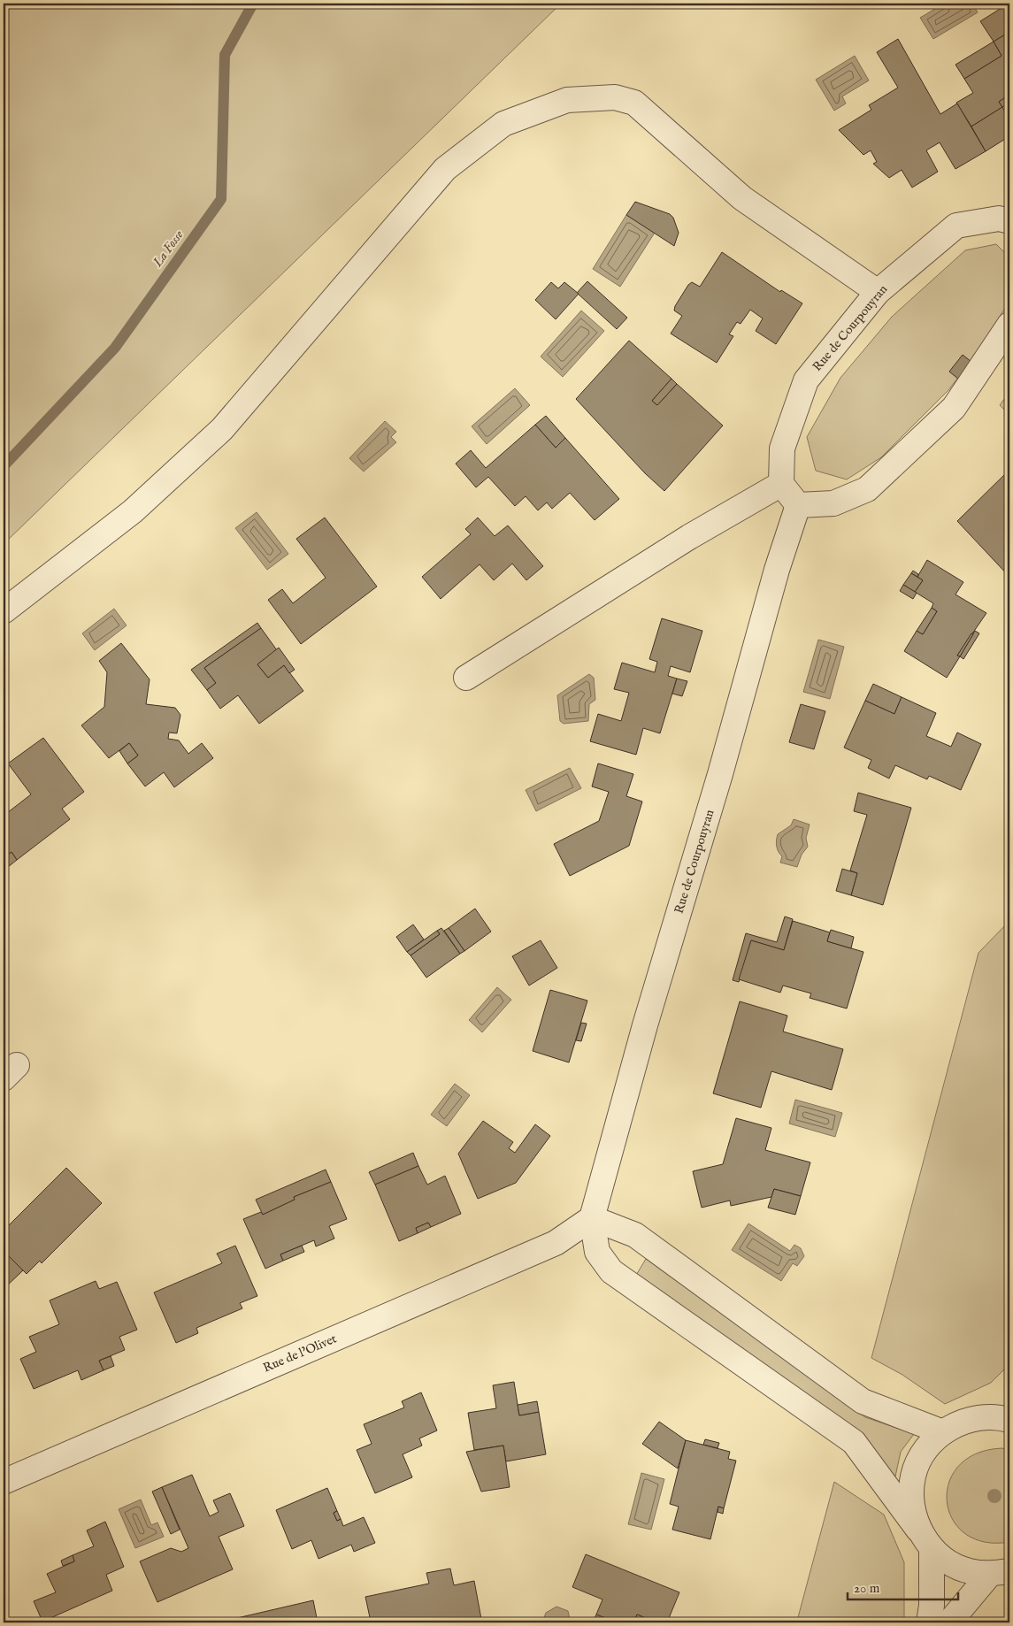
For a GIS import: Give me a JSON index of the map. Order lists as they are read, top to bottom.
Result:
{
  "streets": {
    "street": ["Rue de Courpouyran", "Rue de l'Olivet"]
  },
  "crossings": [
    ["Rue de Courpouyran", "Rue de l'Olivet"]
  ],
  "water": ["La Fosse"],
  "scale_bar": "20 m"
}
